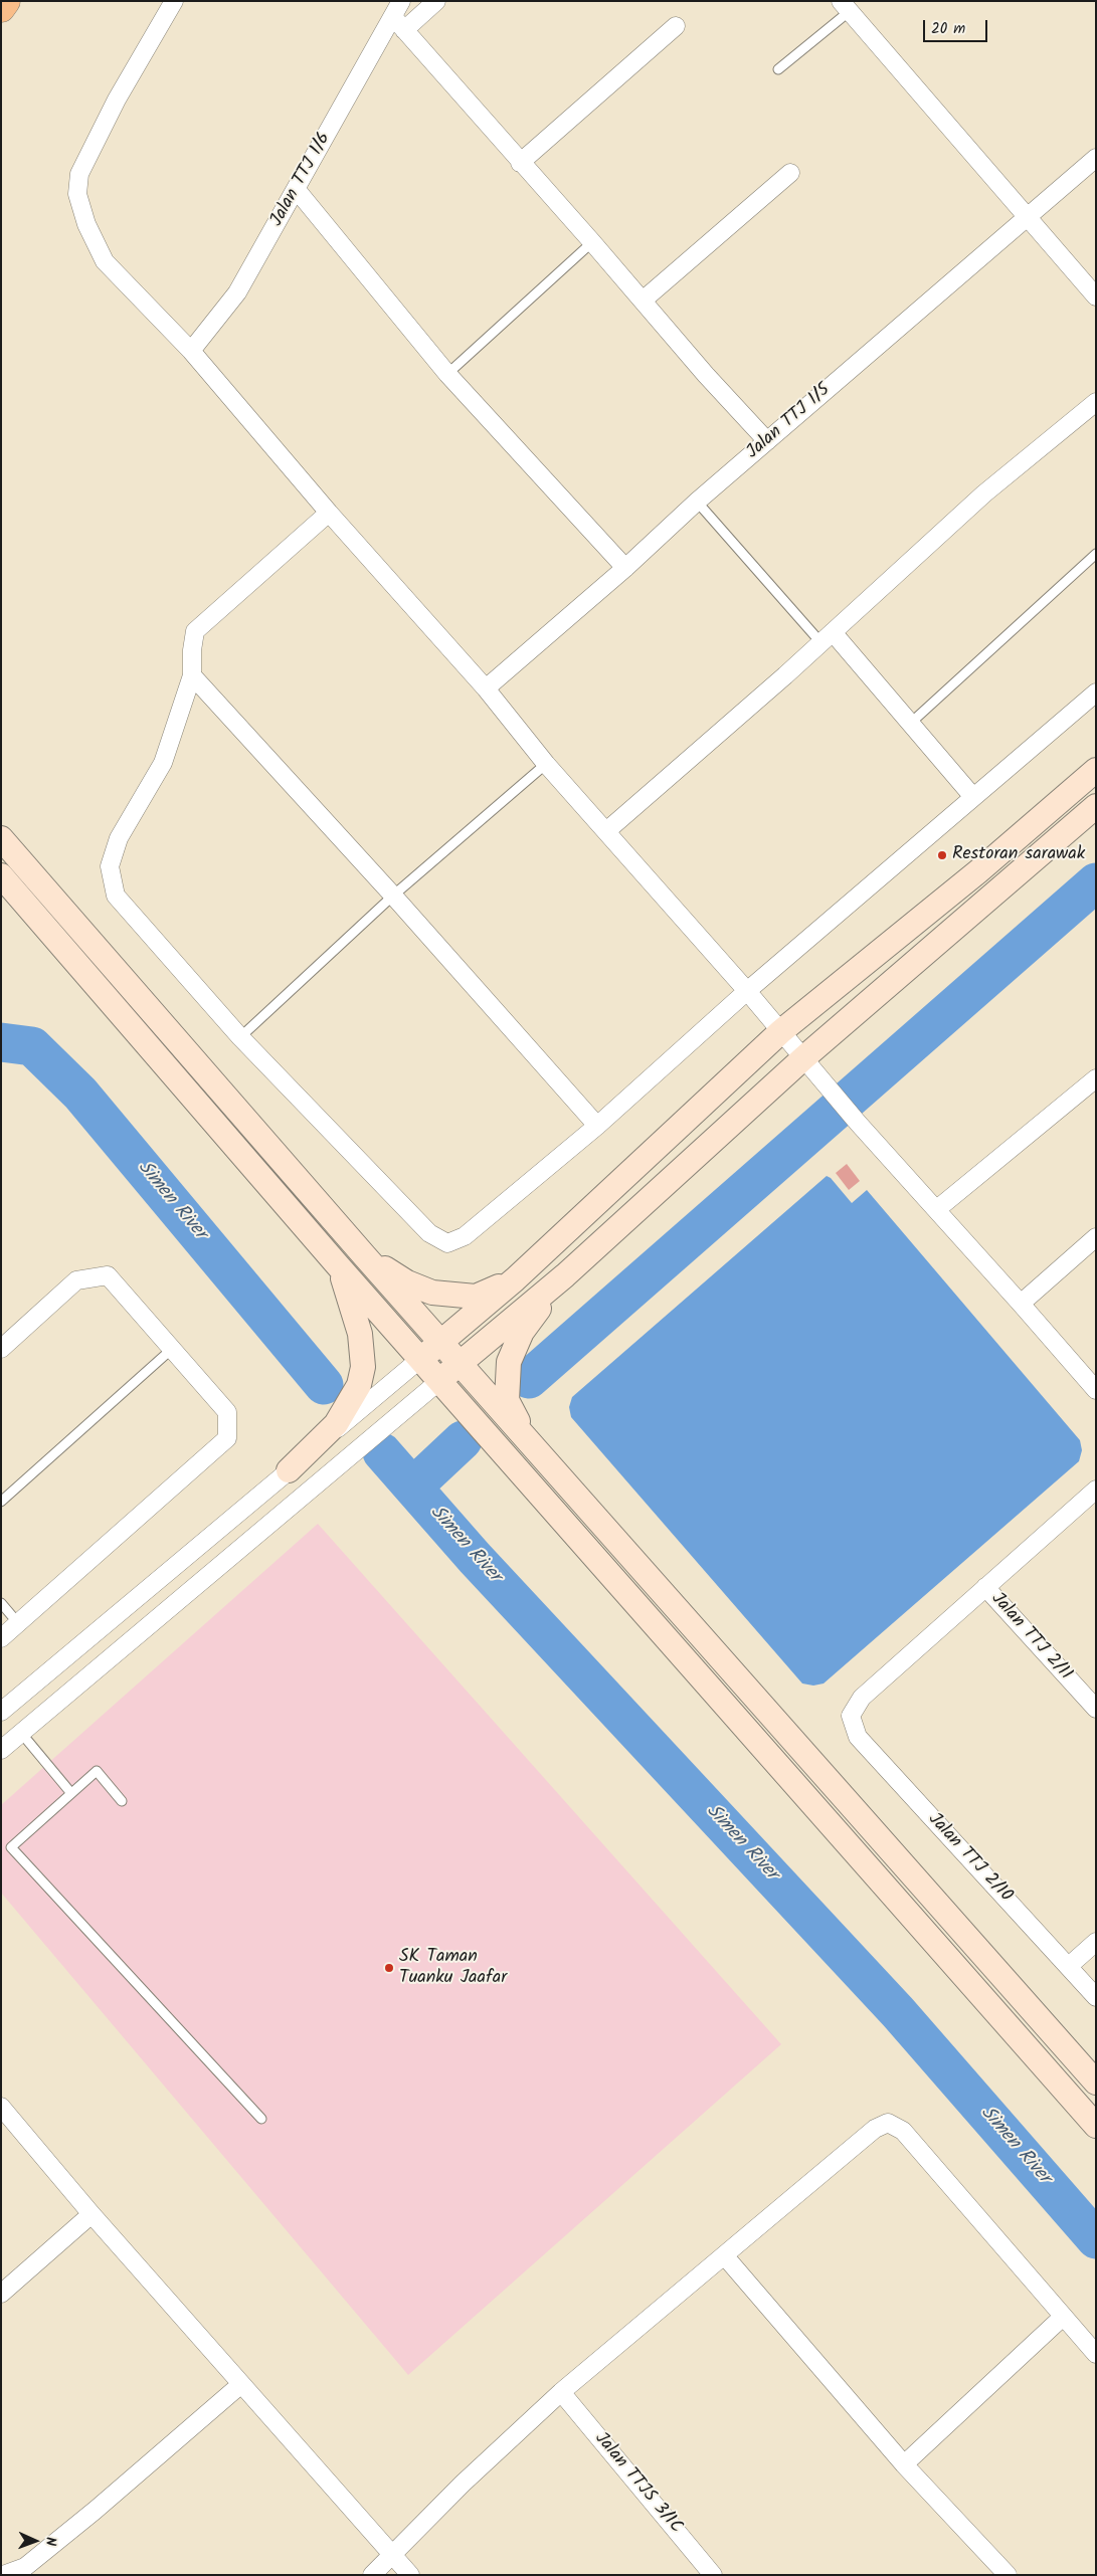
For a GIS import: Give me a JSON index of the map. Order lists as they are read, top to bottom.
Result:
{
  "streets": {
    "street": [
      "Jalan TTJ 1/6",
      "Jalan TTJ 1/5",
      "Jalan TTJ 2/11",
      "Jalan TTJ 2/10",
      "Jalan TTJS 3/1C"
    ]
  },
  "crossings": [
    ["Jalan TTJ 2/11", "Jalan TTJ 2/10"]
  ],
  "water": ["Simen River"],
  "places": ["Restoran sarawak", "SK Taman Tuanku Jaafar"],
  "scale_bar": "20 m",
  "north": "right"
}
